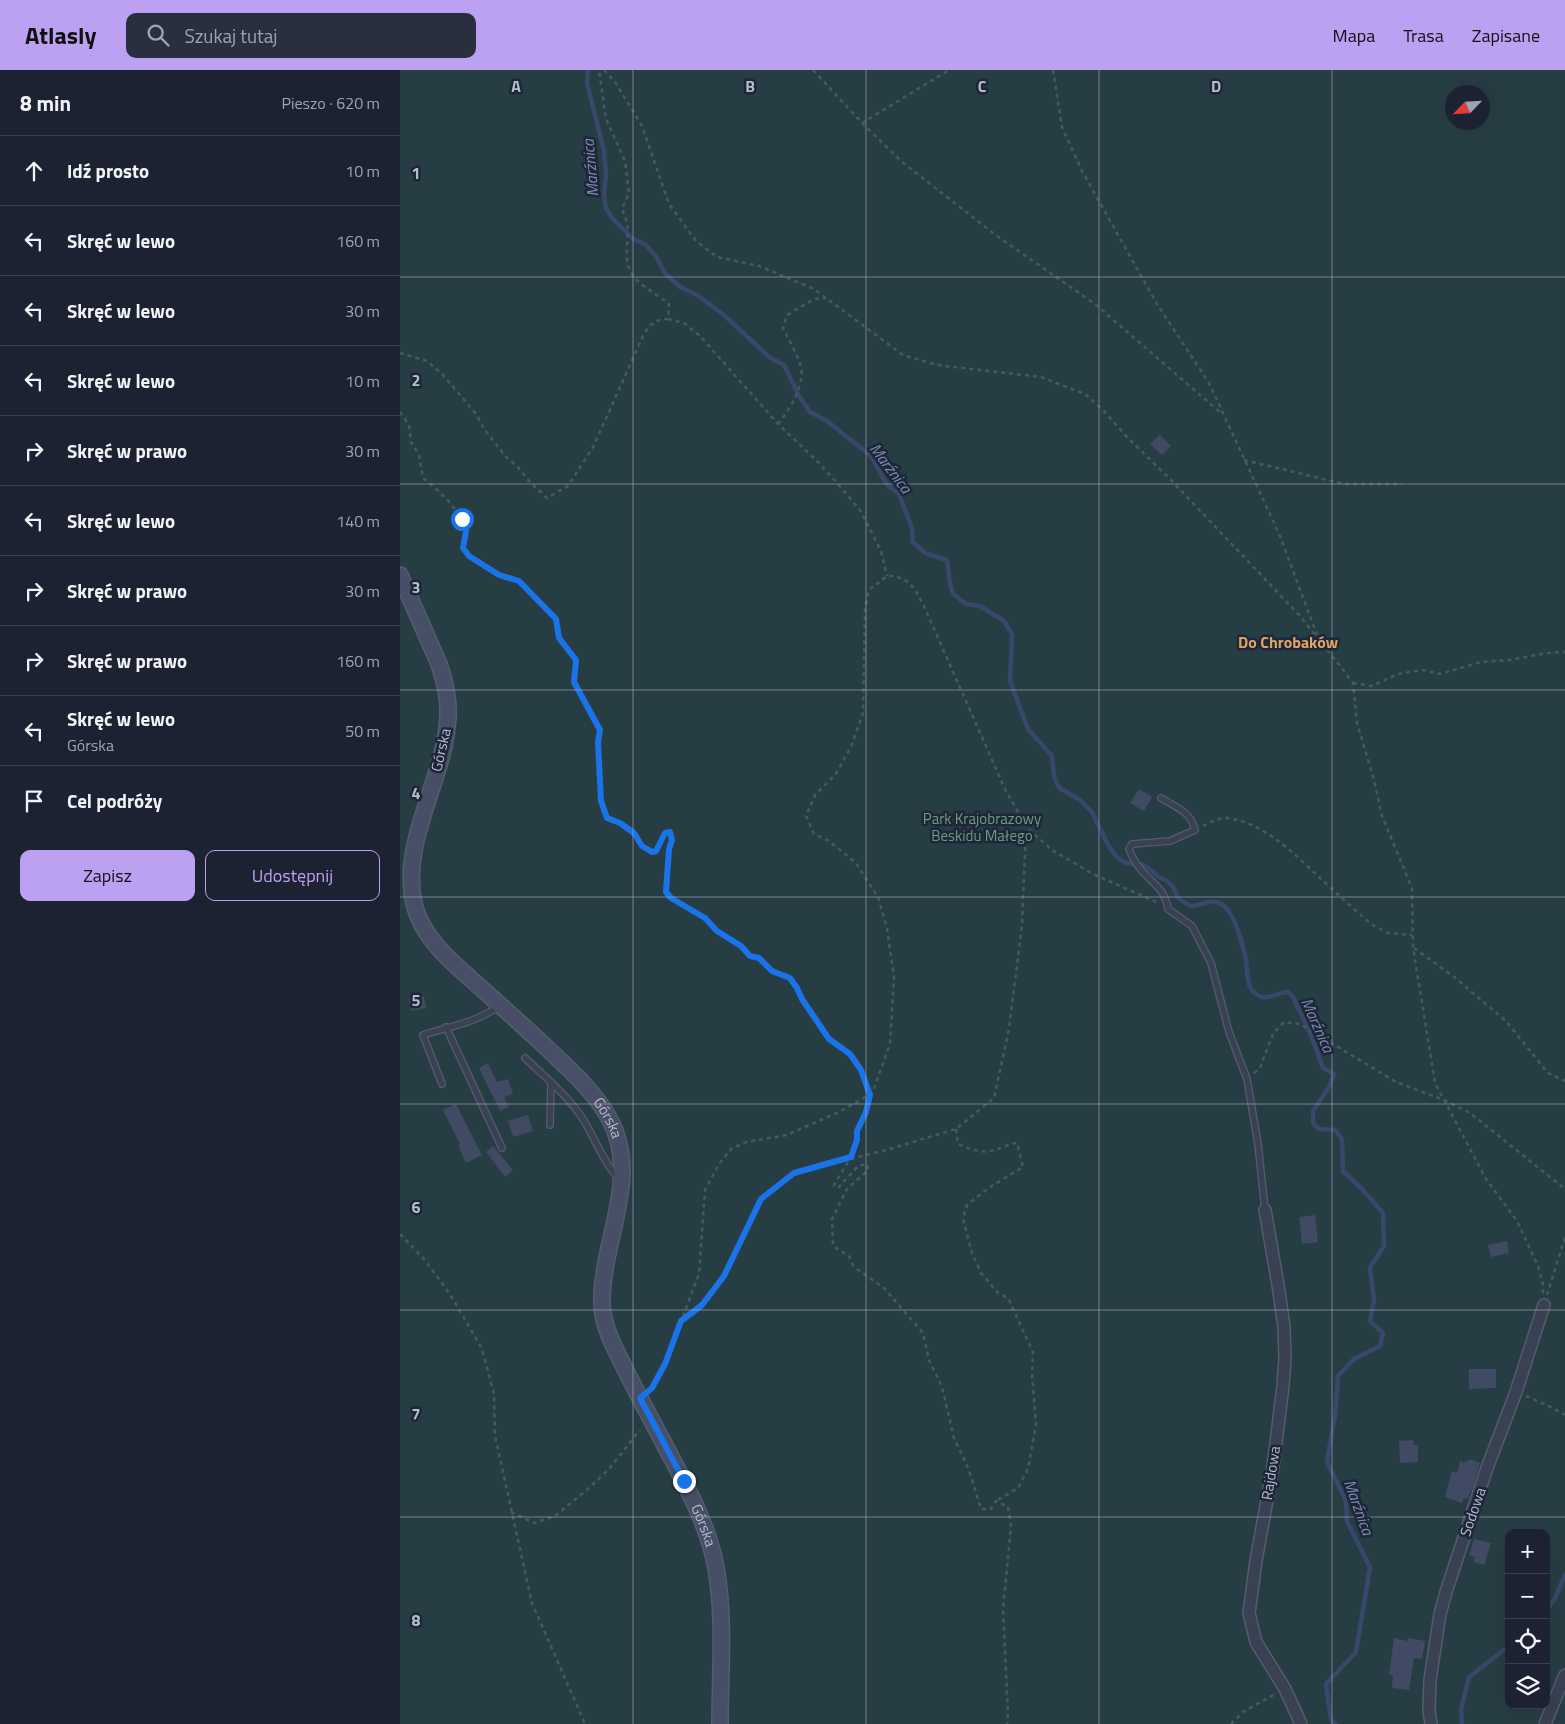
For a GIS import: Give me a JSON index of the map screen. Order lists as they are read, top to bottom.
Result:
{
  "streets": {
    "street": ["Górska", "Rajdowa", "Sodowa"]
  },
  "districts": ["Do Chrobaków"],
  "water": ["Marźnica"],
  "parks": ["Park Krajobrazowy Beskidu Małego"],
  "north": "bottom left",
  "page": {
    "header": "Atlasly",
    "search": "Szukaj tutaj",
    "nav": ["Mapa", "Trasa", "Zapisane"],
    "heading": ["8 min", "Pieszo · 620 m"],
    "list": [
      ["Idź prosto", "10 m"],
      ["Skręć w lewo", "160 m"],
      ["Skręć w lewo", "30 m"],
      ["Skręć w lewo", "10 m"],
      ["Skręć w prawo", "30 m"],
      ["Skręć w lewo", "140 m"],
      ["Skręć w prawo", "30 m"],
      ["Skręć w prawo", "160 m"],
      ["Skręć w lewo", "Górska", "50 m"],
      "Cel podróży"
    ],
    "buttons": ["Zapisz", "Udostępnij"],
    "map_buttons": ["+", "−"]
  },
  "grid": {
    "columns": [
      "A",
      "B",
      "C",
      "D"
    ],
    "rows": [
      "1",
      "2",
      "3",
      "4",
      "5",
      "6",
      "7",
      "8"
    ]
  }
}
